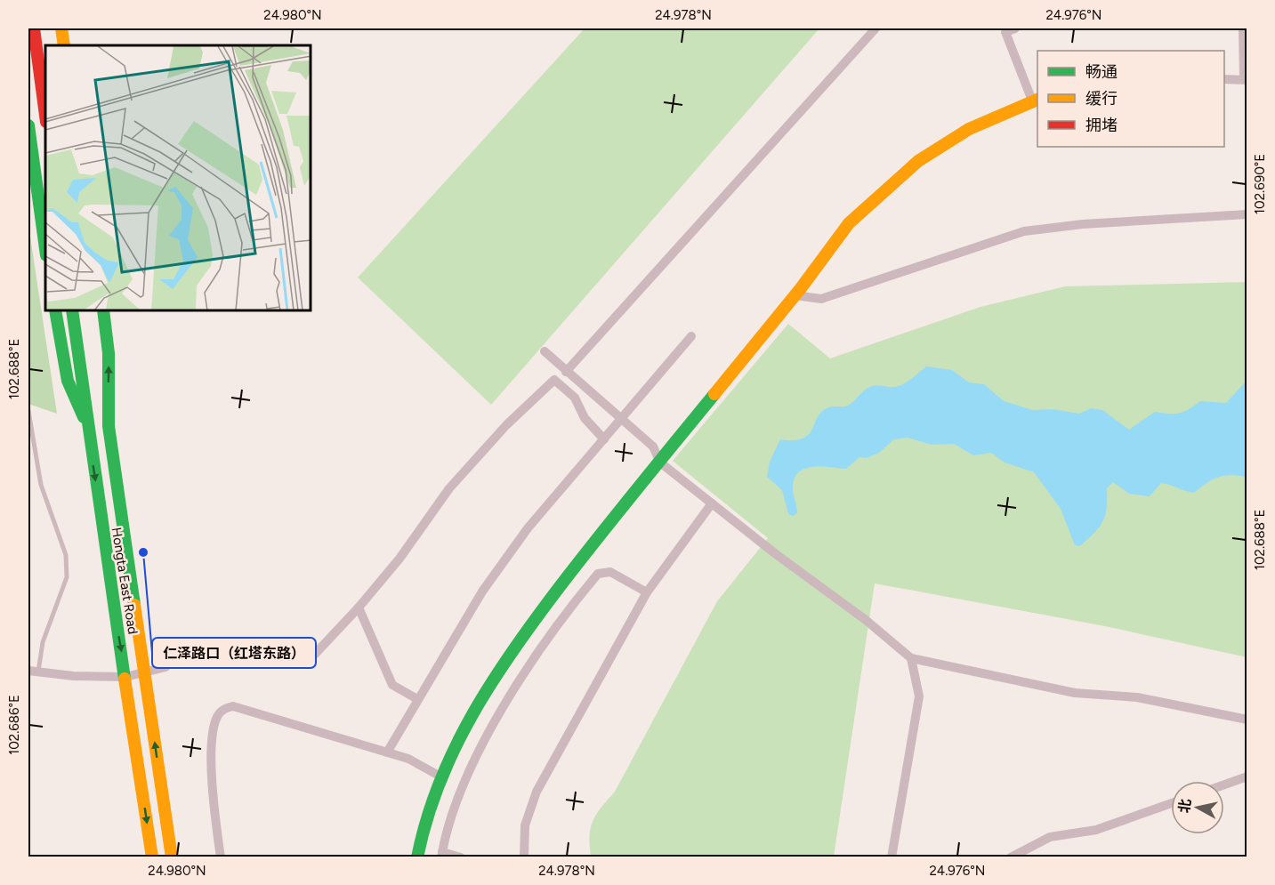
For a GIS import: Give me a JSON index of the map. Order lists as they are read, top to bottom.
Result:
{
  "streets": {
    "main road": ["Hongta East Road"]
  },
  "places": ["仁泽路口（红塔东路）"],
  "legend": ["畅通", "缓行", "拥堵"],
  "north": "left",
  "coordinates": [
    "24.980°N",
    "24.978°N",
    "24.976°N",
    "102.690°E",
    "102.688°E",
    "102.686°E"
  ]
}
